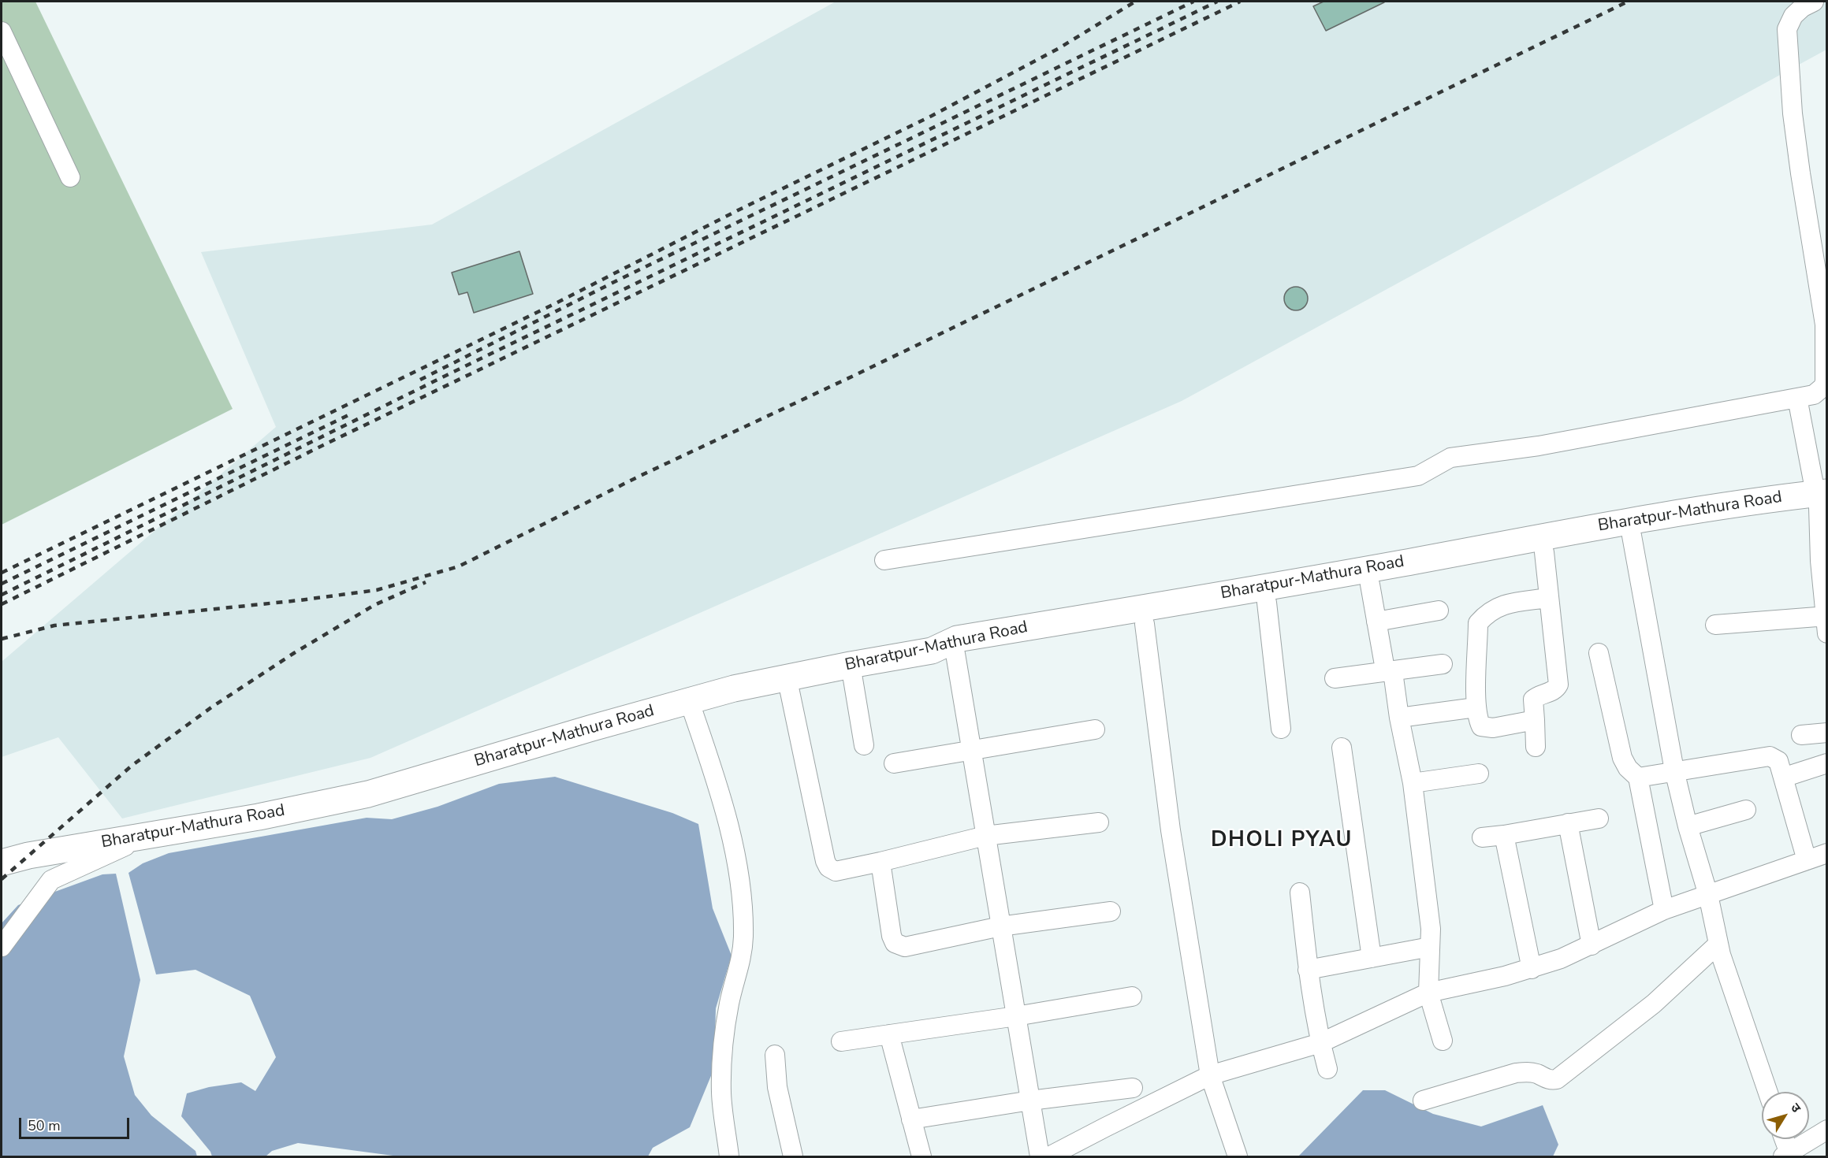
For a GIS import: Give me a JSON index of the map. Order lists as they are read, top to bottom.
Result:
{
  "streets": {
    "highway": ["Bharatpur-Mathura Road"]
  },
  "districts": ["DHOLI PYAU"],
  "scale_bar": "50 m",
  "north": "top right"
}
